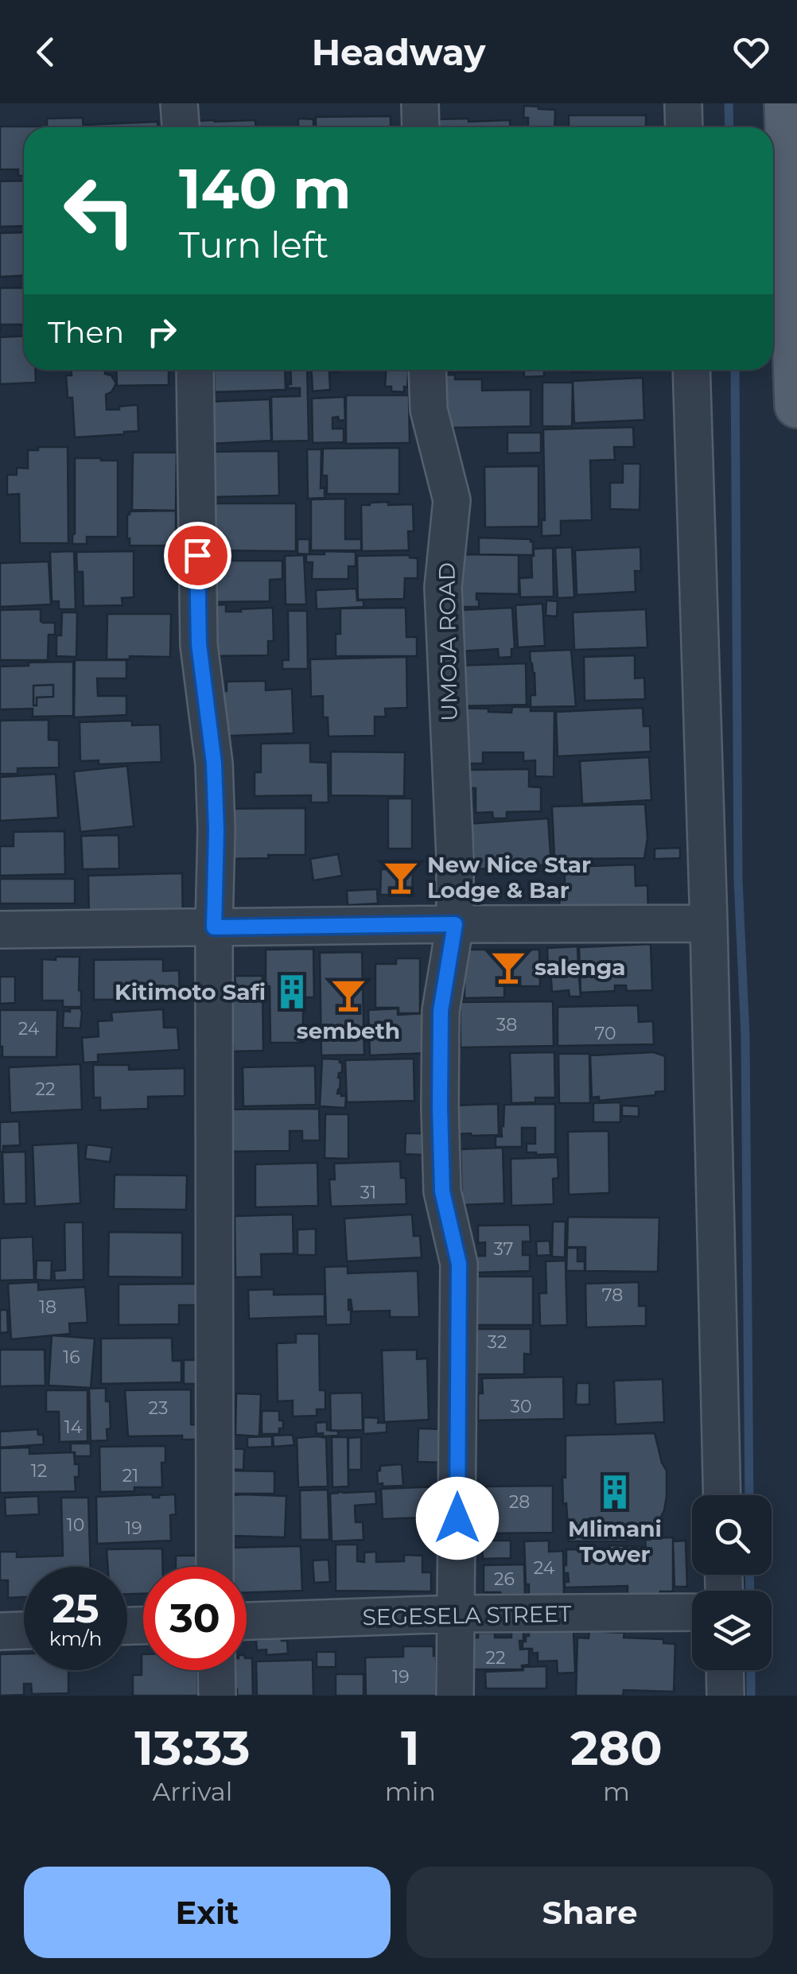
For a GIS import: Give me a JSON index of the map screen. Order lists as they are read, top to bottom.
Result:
{
  "streets": {
    "street": ["UMOJA ROAD", "SEGESELA STREET"]
  },
  "crossings": [
    ["UMOJA ROAD", "SEGESELA STREET"]
  ],
  "places": {
    "bar": ["New Nice Star Lodge & Bar", "salenga", "sembeth"],
    "building": ["Kitimoto Safi", "Mlimani Tower"]
  },
  "house_numbers": [
    "38",
    "24",
    "70",
    "22",
    "31",
    "37",
    "78",
    "18",
    "32",
    "16",
    "30",
    "23",
    "14",
    "12",
    "21",
    "28",
    "10",
    "19",
    "24",
    "26",
    "22",
    "19"
  ],
  "page": {
    "header": "Headway",
    "turn": ["140 m", "Turn left"],
    "then": "Then",
    "speed": "25 km/h",
    "limit": "30",
    "eta": [
      "13:33",
      "Arrival",
      "1",
      "min",
      "280",
      "m"
    ],
    "buttons": ["Exit", "Share"]
  }
}
